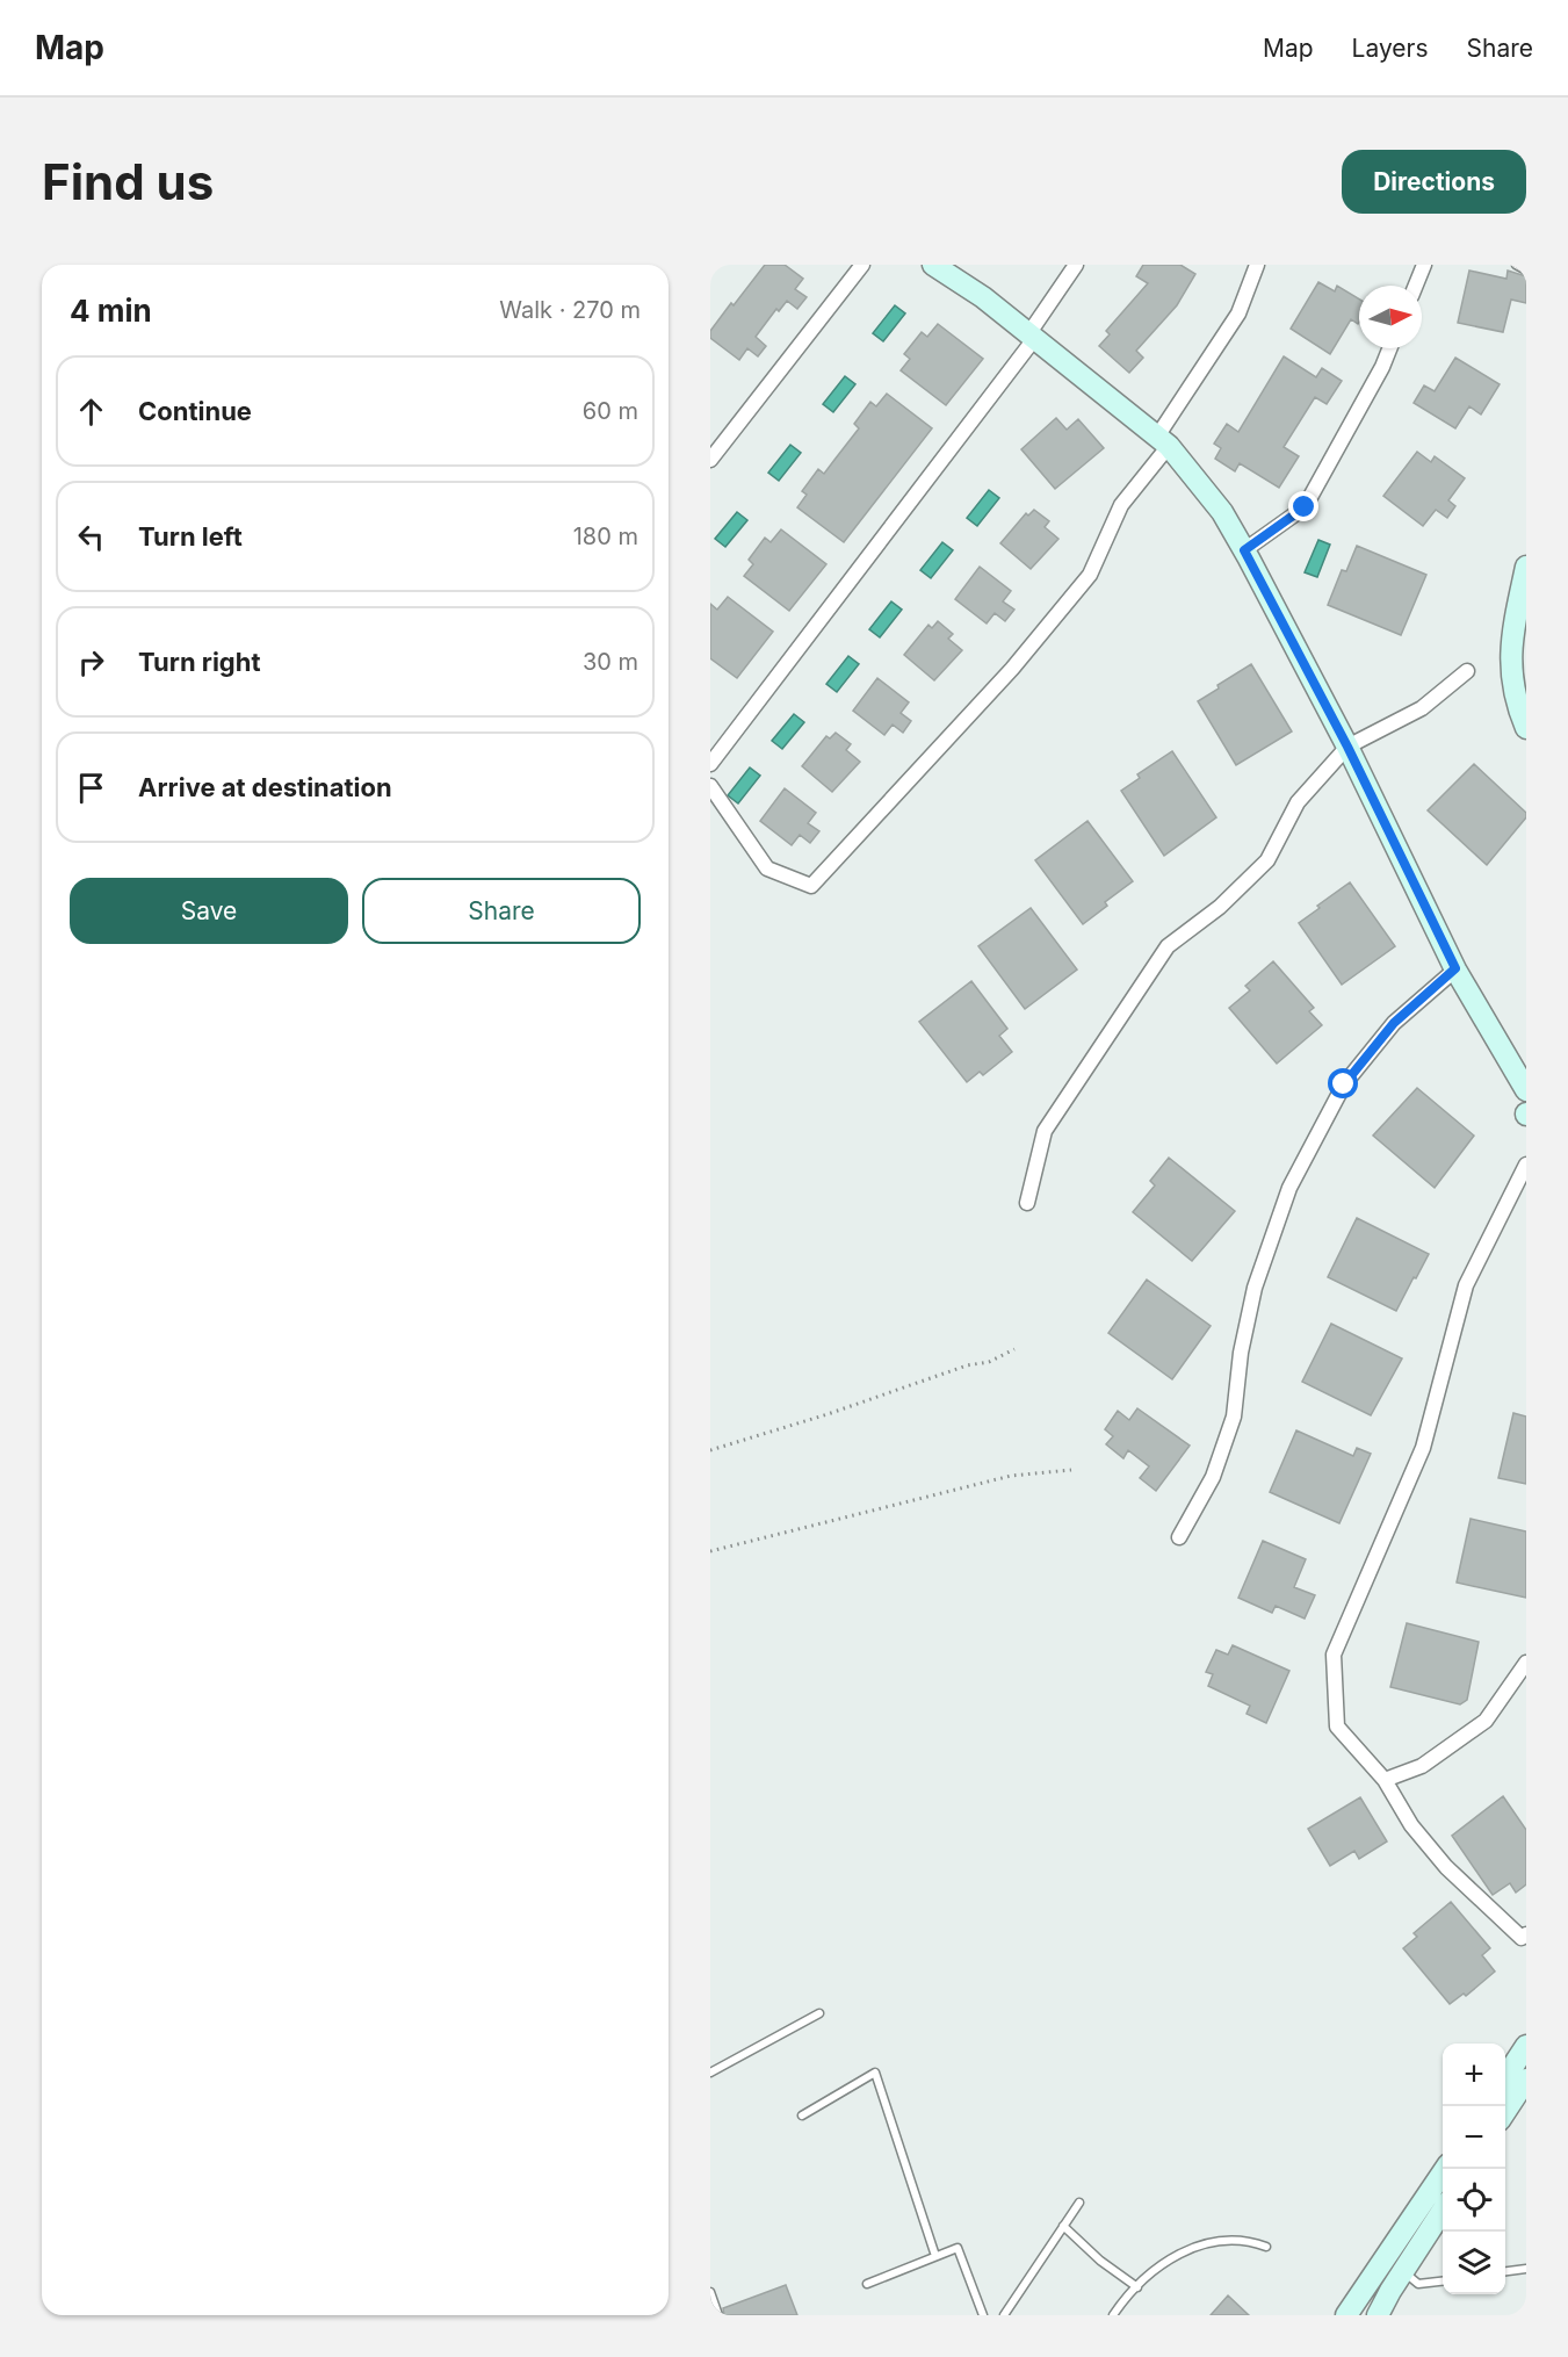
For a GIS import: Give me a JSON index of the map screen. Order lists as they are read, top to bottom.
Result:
{
  "north": "right",
  "page": {
    "header": "Map",
    "nav": ["Map", "Layers", "Share"],
    "buttons": [
      "Directions",
      ["Save", "Share"]
    ],
    "title": "Find us",
    "heading": ["4 min", "Walk · 270 m"],
    "list": [
      ["Continue", "60 m"],
      ["Turn left", "180 m"],
      ["Turn right", "30 m"],
      "Arrive at destination"
    ],
    "map_buttons": ["+", "−"]
  }
}
